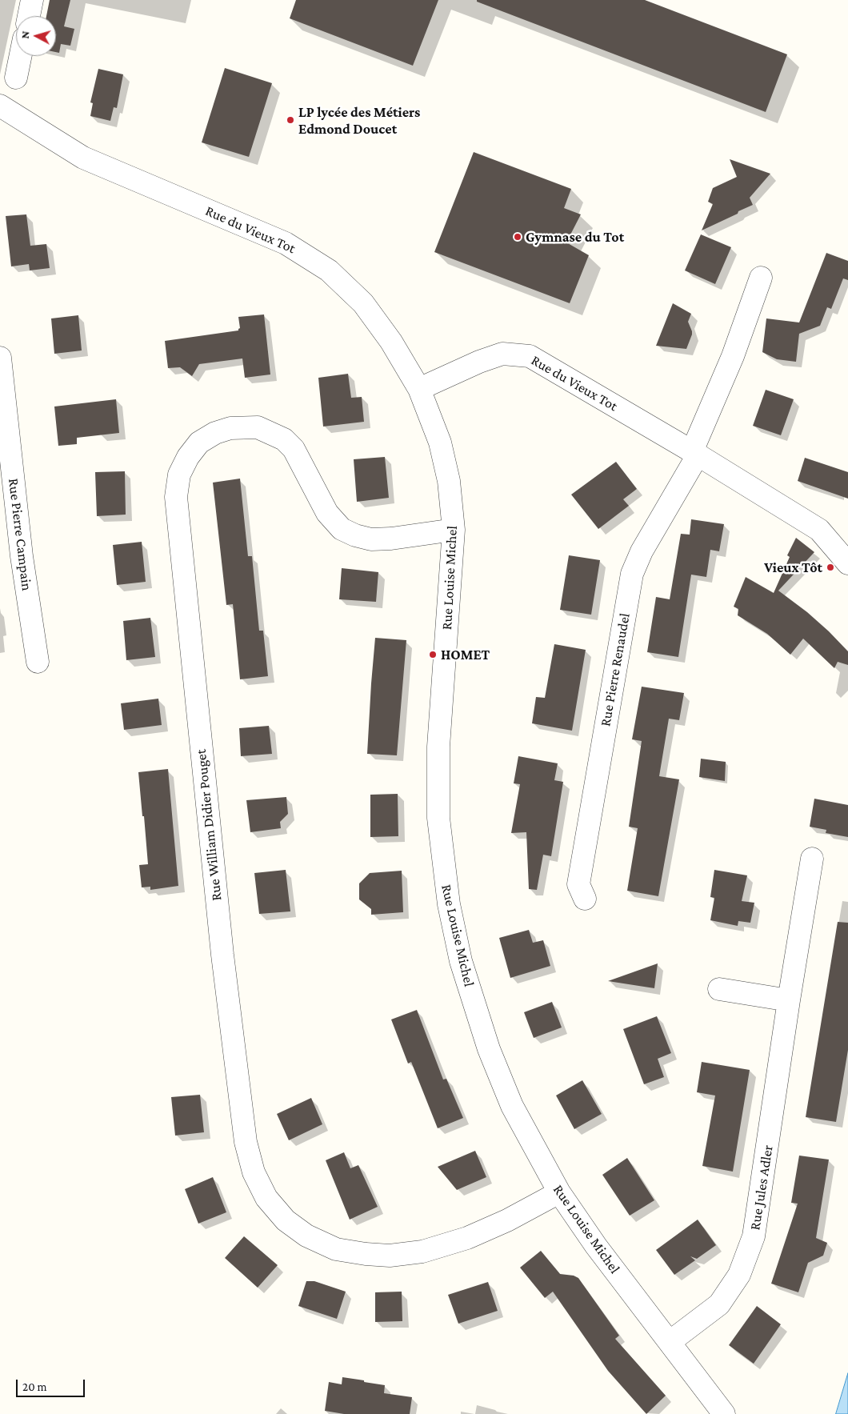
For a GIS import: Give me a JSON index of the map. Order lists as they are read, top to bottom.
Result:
{
  "streets": {
    "street": [
      "Rue du Vieux Tot",
      "Rue Pierre Campain",
      "Rue Louise Michel",
      "Rue Pierre Renaudel",
      "Rue William Didier Pouget",
      "Rue Jules Adler"
    ]
  },
  "crossings": [
    ["Rue du Vieux Tot", "Rue Louise Michel"],
    ["Rue du Vieux Tot", "Rue Pierre Renaudel"],
    ["Rue Louise Michel", "Rue William Didier Pouget"],
    ["Rue Louise Michel", "Rue Jules Adler"]
  ],
  "places": [
    "LP lycée des Métiers Edmond Doucet",
    "Gymnase du Tot",
    "Vieux Tôt",
    "HOMET"
  ],
  "scale_bar": "20 m",
  "north": "left"
}
